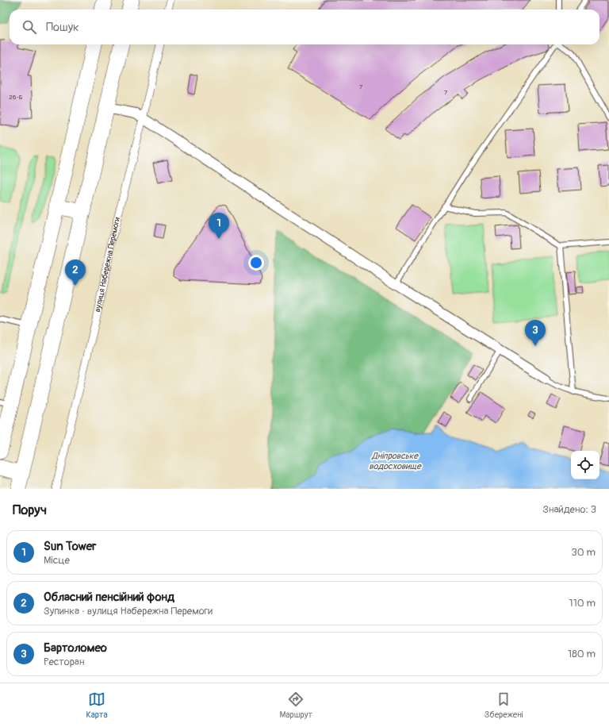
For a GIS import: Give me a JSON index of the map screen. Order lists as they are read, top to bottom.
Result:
{
  "streets": {
    "street": ["вулиця Набережна Перемоги"]
  },
  "water": ["Дніпровське водосховище"],
  "house_numbers": ["7", "7", "26-Б"],
  "page": {
    "search": "Пошук",
    "pins": ["1", "2", "3"],
    "heading": ["Поруч", "Знайдено: 3"],
    "list": [
      {
        "mark": "1",
        "name": "Sun Tower",
        "note": "Місце",
        "value": "30 m"
      },
      {
        "mark": "2",
        "name": "Обласний пенсійний фонд",
        "note": "Зупинка · вулиця Набережна Перемоги",
        "value": "110 m"
      },
      {
        "mark": "3",
        "name": "Бартоломео",
        "note": "Ресторан",
        "value": "180 m"
      }
    ],
    "nav": ["Карта", "Маршрут", "Збережені"]
  }
}
